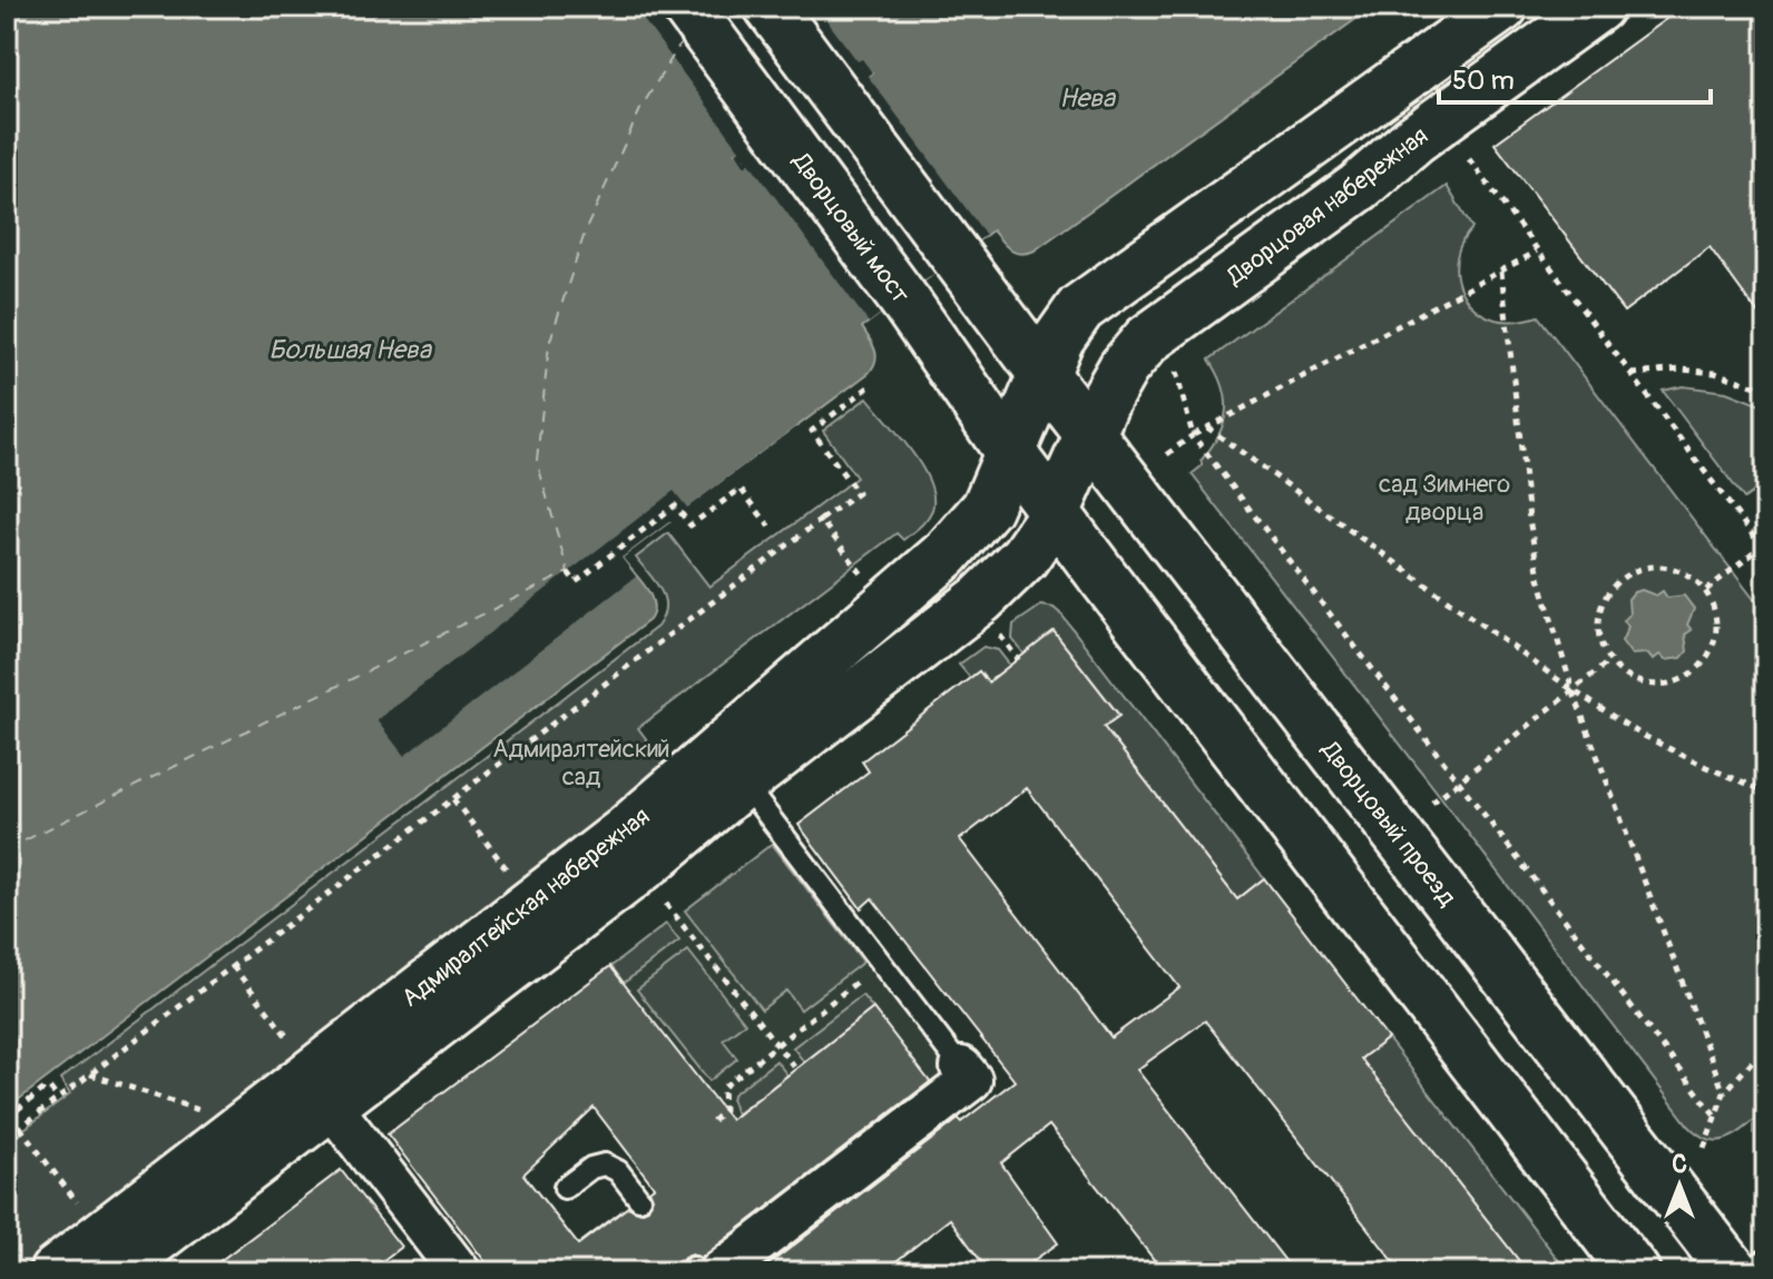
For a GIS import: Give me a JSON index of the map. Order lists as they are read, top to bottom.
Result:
{
  "streets": {
    "main road": [
      "Дворцовая набережная",
      "Дворцовый мост",
      "Дворцовый проезд",
      "Адмиралтейская набережная"
    ]
  },
  "crossings": [
    ["Дворцовая набережная", "Дворцовый проезд"],
    ["Дворцовая набережная", "Адмиралтейская набережная"],
    ["Дворцовый мост", "Адмиралтейская набережная"],
    ["Дворцовый проезд", "Адмиралтейская набережная"]
  ],
  "water": ["Нева", "Большая Нева"],
  "parks": ["сад Зимнего дворца", "Адмиралтейский сад"],
  "scale_bar": "50 m",
  "north": "top"
}
